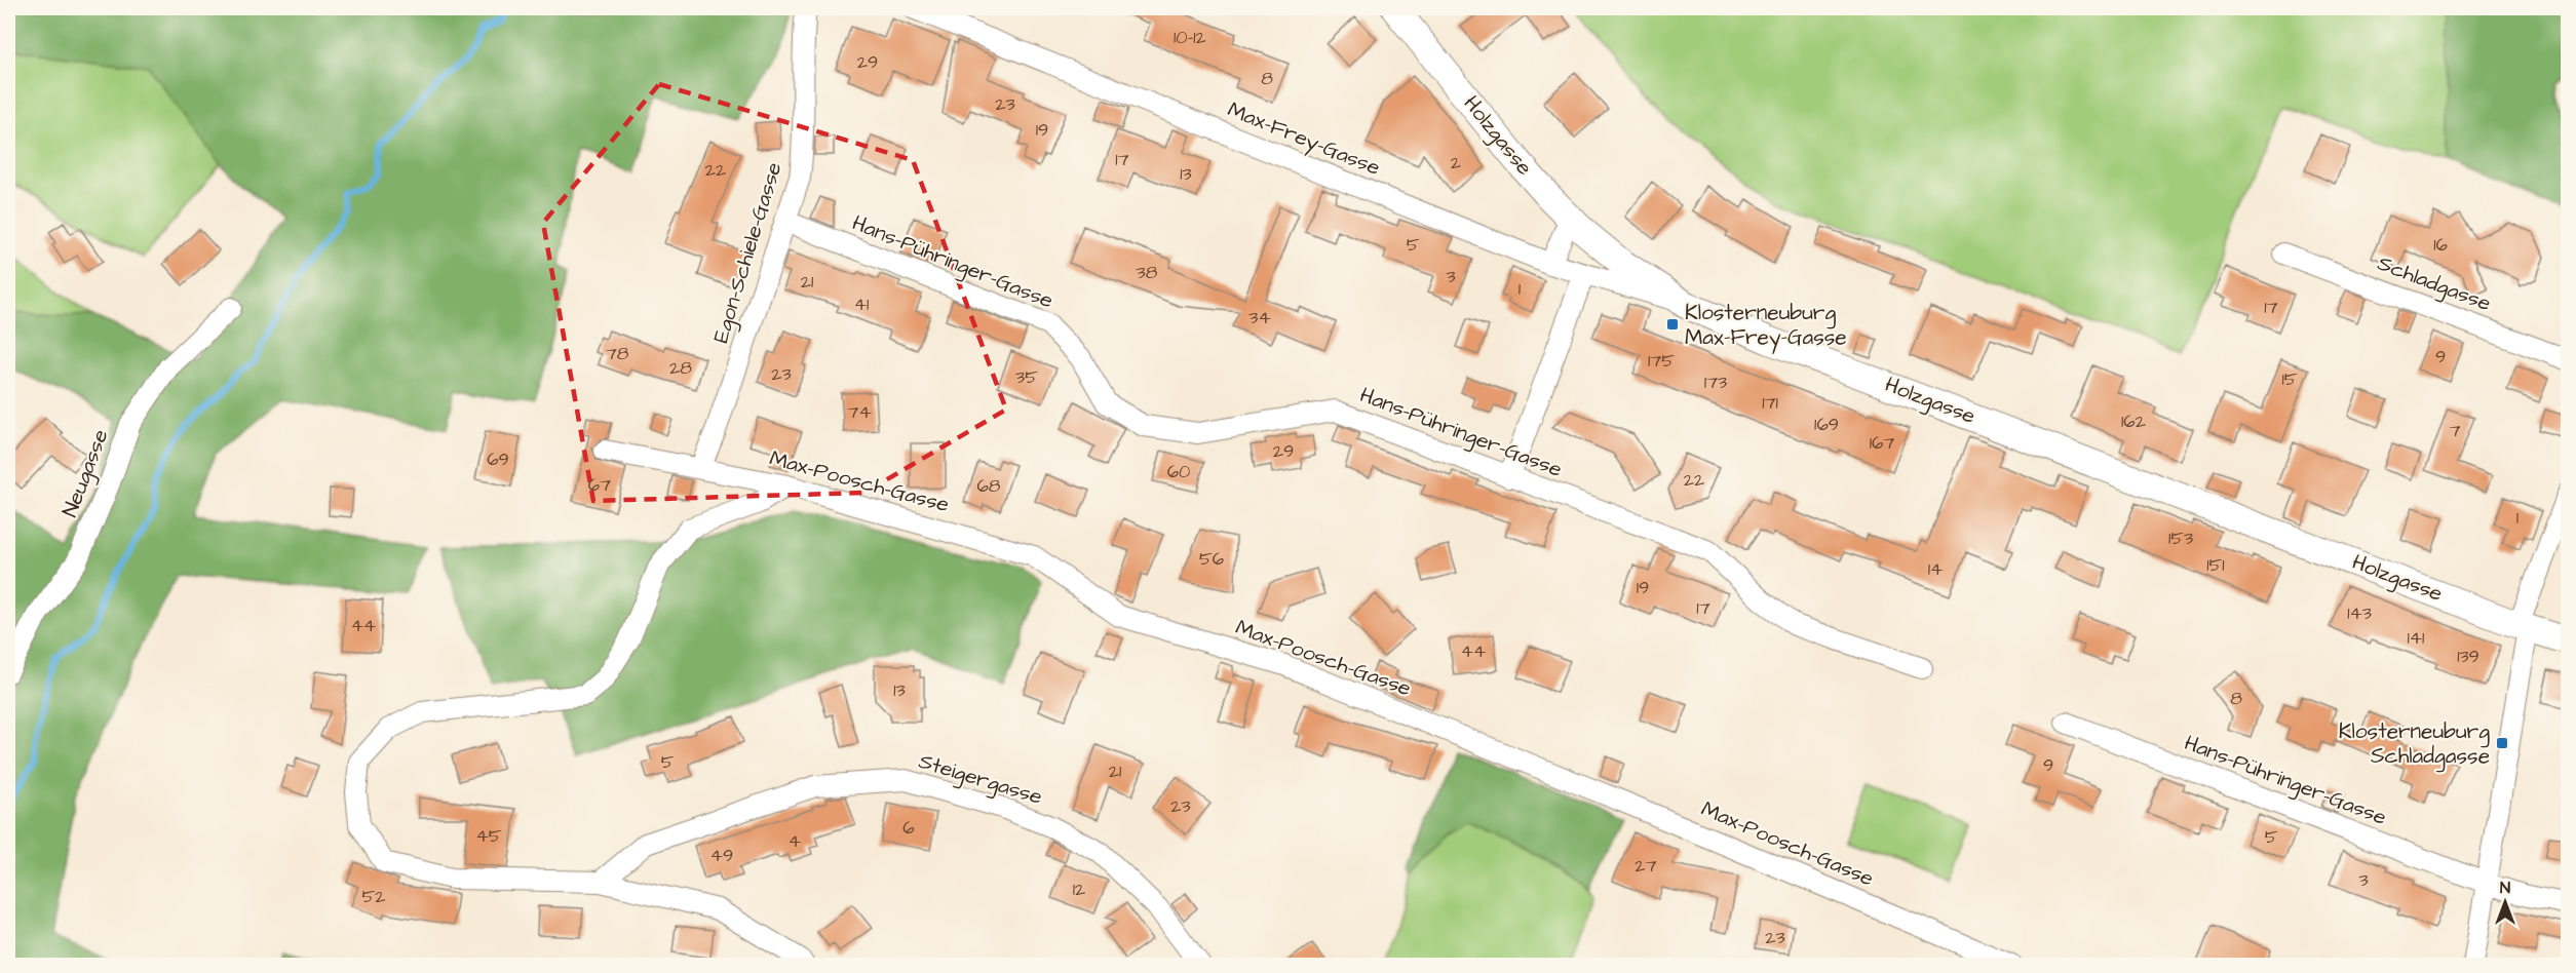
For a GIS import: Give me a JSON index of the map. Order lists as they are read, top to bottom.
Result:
{
  "streets": {
    "street": [
      "Holzgasse",
      "Max-Frey-Gasse",
      "Egon-Schiele-Gasse",
      "Hans-Pühringer-Gasse",
      "Schladgasse",
      "Neugasse",
      "Max-Poosch-Gasse",
      "Steigergasse"
    ]
  },
  "crossings": [
    ["Holzgasse", "Max-Frey-Gasse"],
    ["Egon-Schiele-Gasse", "Hans-Pühringer-Gasse"],
    ["Egon-Schiele-Gasse", "Max-Poosch-Gasse"]
  ],
  "places": {
    "transit": ["Klosterneuburg Max-Frey-Gasse", "Klosterneuburg Schladgasse"]
  },
  "house_numbers": [
    "10-12",
    "29",
    "8",
    "23",
    "19",
    "17",
    "2",
    "22",
    "13",
    "5",
    "16",
    "38",
    "3",
    "21",
    "1",
    "41",
    "17",
    "34",
    "78",
    "9",
    "175",
    "28",
    "23",
    "35",
    "15",
    "173",
    "171",
    "74",
    "162",
    "169",
    "7",
    "167",
    "29",
    "69",
    "60",
    "22",
    "67",
    "68",
    "1",
    "153",
    "56",
    "151",
    "14",
    "19",
    "17",
    "143",
    "44",
    "141",
    "44",
    "139",
    "13",
    "8",
    "5",
    "9",
    "21",
    "23",
    "6",
    "45",
    "5",
    "4",
    "49",
    "27",
    "3",
    "12",
    "52",
    "23"
  ],
  "north": "top"
}
